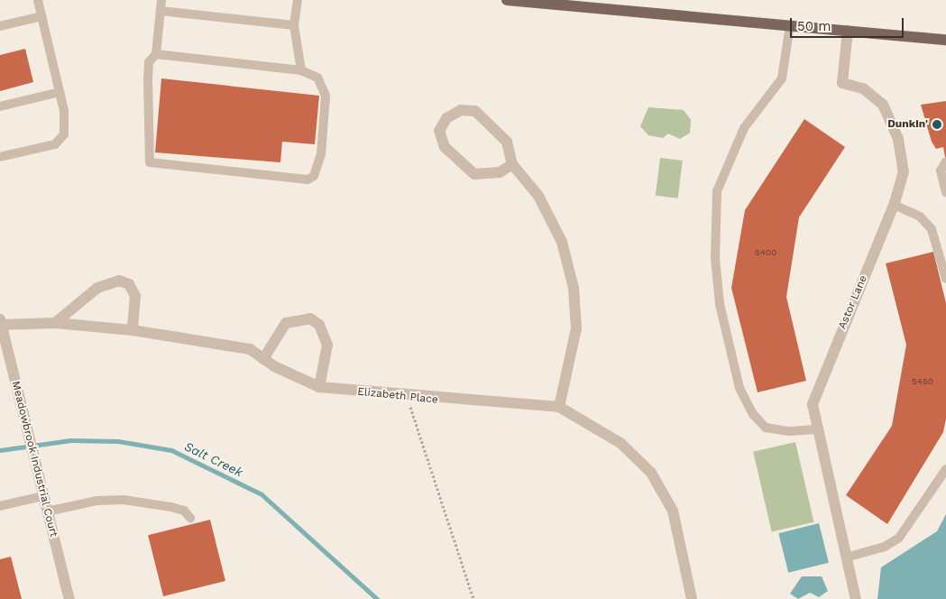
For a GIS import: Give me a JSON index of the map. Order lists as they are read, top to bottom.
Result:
{
  "streets": {
    "street": ["Astor Lane", "Elizabeth Place", "Meadowbrook Industrial Court"]
  },
  "crossings": [
    ["Elizabeth Place", "Meadowbrook Industrial Court"]
  ],
  "water": ["Salt Creek"],
  "places": ["Dunkin'"],
  "house_numbers": ["5400", "5450"],
  "scale_bar": "50 m"
}
